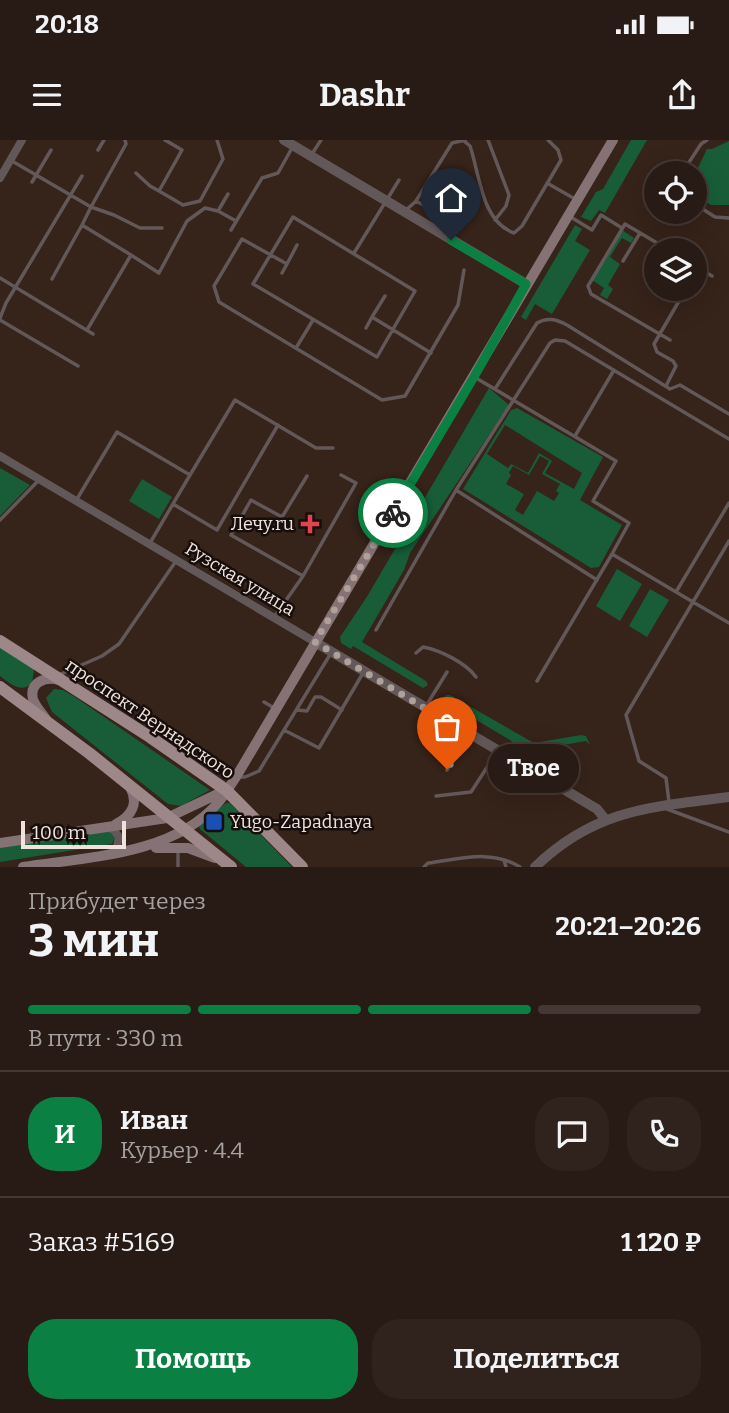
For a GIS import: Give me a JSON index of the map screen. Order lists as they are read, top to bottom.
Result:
{
  "streets": {
    "main road": ["проспект Вернадского"],
    "street": ["Рузская улица"]
  },
  "places": {
    "health": ["Лечу.ru"],
    "other": ["Твое"],
    "transit": ["Yugo-Zapadnaya"]
  },
  "scale_bar": "100 m",
  "page": {
    "status": "20:18",
    "header": "Dashr",
    "bubble": "Твое",
    "scale": "100 m",
    "heading": ["3 мин", "Прибудет через", "20:21–20:26"],
    "panel": [
      "Иван",
      "Курьер · 4.4",
      "Заказ #5169",
      "1 120 ₽"
    ],
    "bar": "В пути · 330 m",
    "round": "И",
    "buttons": ["Помощь", "Поделиться"]
  }
}
